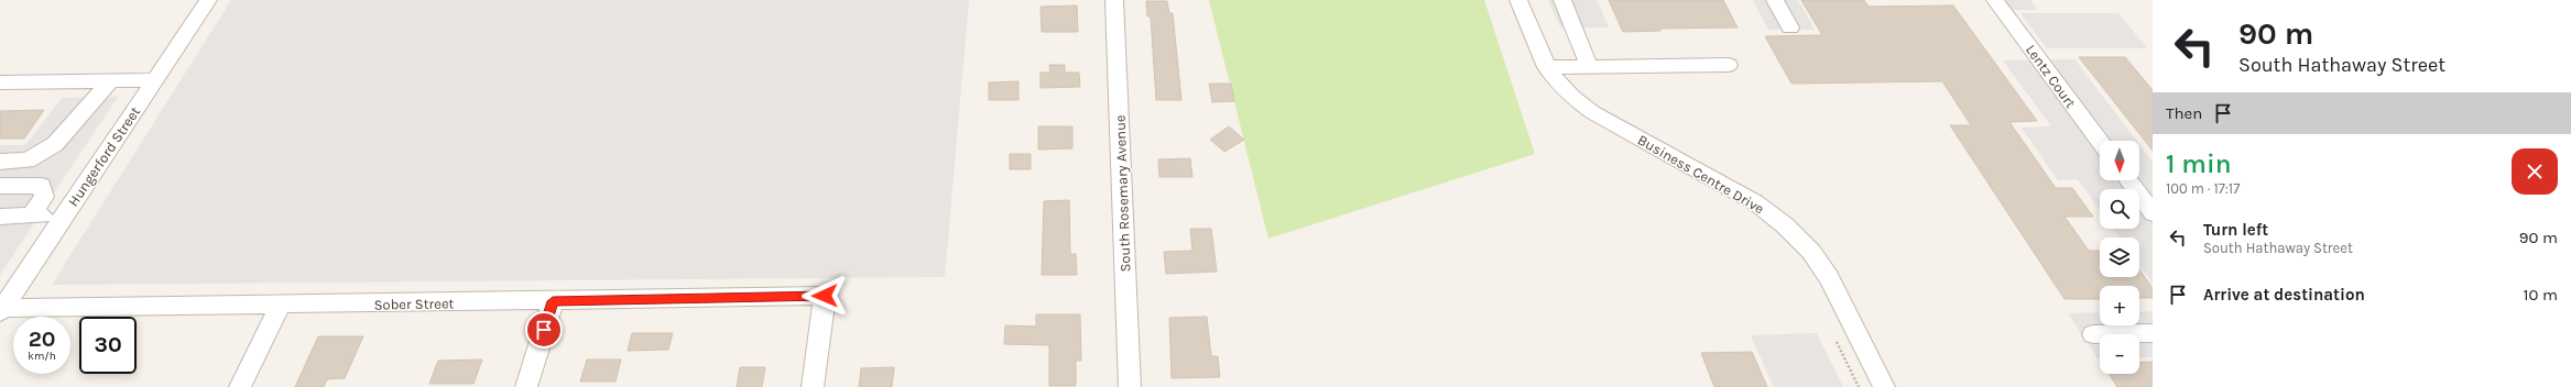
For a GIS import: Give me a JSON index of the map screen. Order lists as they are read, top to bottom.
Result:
{
  "streets": {
    "street": [
      "Lentz Court",
      "Hungerford Street",
      "Business Centre Drive",
      "South Rosemary Avenue",
      "Sober Street"
    ]
  },
  "crossings": [
    ["Hungerford Street", "Sober Street"]
  ],
  "north": "bottom",
  "page": {
    "turn": ["90 m", "South Hathaway Street"],
    "then": "Then",
    "heading": ["1 min", "100 m · 17:17"],
    "map_buttons": ["+", "−"],
    "list": [
      {
        "name": "Turn left",
        "note": "South Hathaway Street",
        "value": "90 m"
      },
      {
        "name": "Arrive at destination",
        "value": "10 m"
      }
    ],
    "speed": "20 km/h",
    "limit": "30"
  }
}
